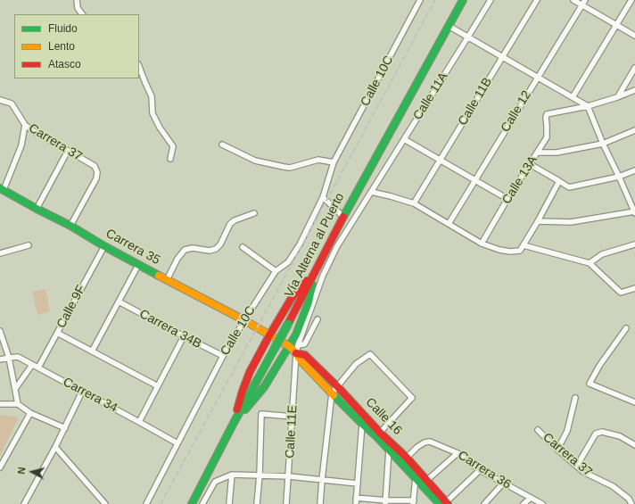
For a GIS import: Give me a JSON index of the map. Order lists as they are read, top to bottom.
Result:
{
  "streets": {
    "main road": ["Vía Alterna al Puerto", "Carrera 35", "Calle 16"],
    "street": [
      "Calle 10C",
      "Calle 11A",
      "Calle 11B",
      "Calle 12",
      "Carrera 37",
      "Calle 13A",
      "Calle 9F",
      "Carrera 34B",
      "Carrera 34",
      "Calle 11E",
      "Carrera 36"
    ]
  },
  "crossings": [
    ["Calle 10C", "Carrera 35"],
    ["Calle 10C", "Carrera 34B"],
    ["Calle 10C", "Carrera 34"],
    ["Calle 11A", "Calle 11E"],
    ["Carrera 37", "Carrera 35"],
    ["Carrera 35", "Calle 9F"],
    ["Carrera 35", "Calle 16"],
    ["Calle 9F", "Carrera 34"],
    ["Calle 16", "Calle 11E"],
    ["Calle 16", "Carrera 36"]
  ],
  "legend": ["Fluido", "Lento", "Atasco"],
  "north": "left"
}
